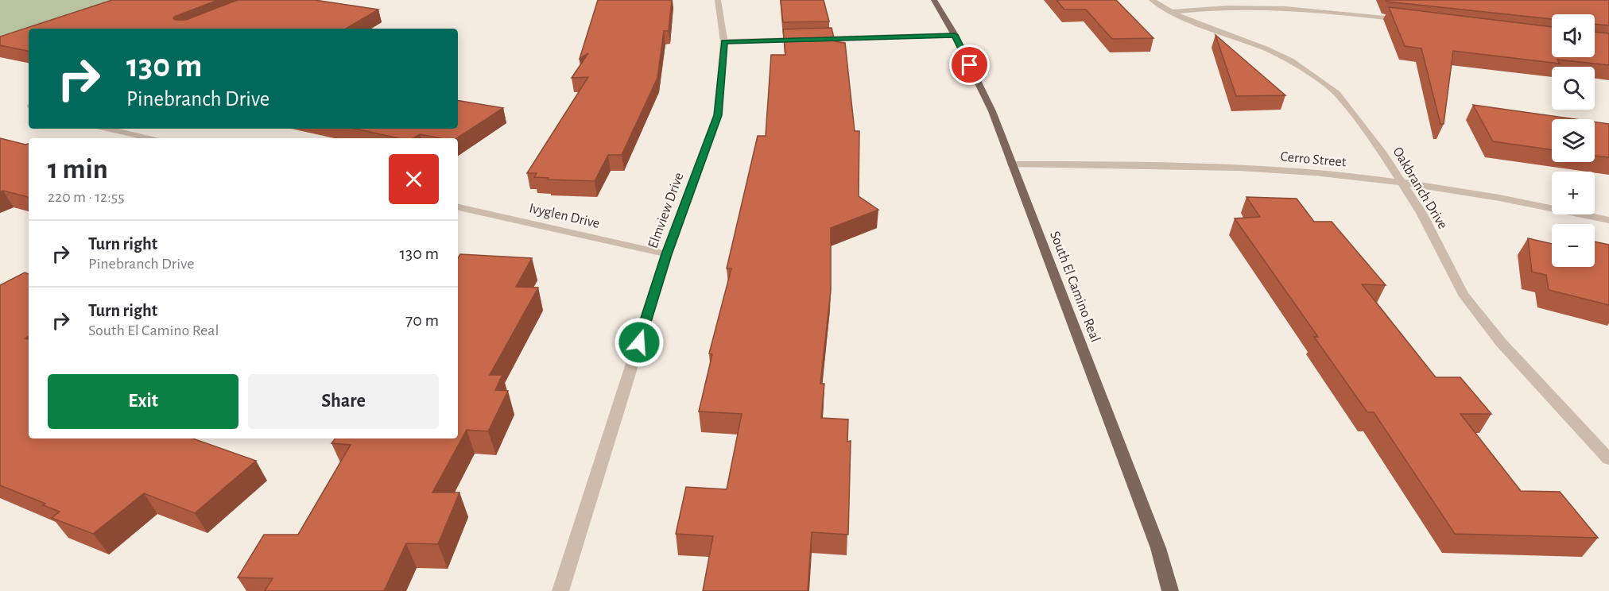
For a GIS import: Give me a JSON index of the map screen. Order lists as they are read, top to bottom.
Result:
{
  "streets": {
    "main road": ["South El Camino Real"],
    "street": [
      "Cerro Street",
      "Oakbranch Drive",
      "Elmview Drive",
      "Ivyglen Drive"
    ]
  },
  "crossings": [
    ["Cerro Street", "Oakbranch Drive"],
    ["Cerro Street", "South El Camino Real"],
    ["Elmview Drive", "Ivyglen Drive"]
  ],
  "page": {
    "map_buttons": ["+", "−"],
    "turn": ["130 m", "Pinebranch Drive"],
    "heading": ["1 min", "220 m · 12:55"],
    "list": [
      {
        "name": "Turn right",
        "note": "Pinebranch Drive",
        "value": "130 m"
      },
      {
        "name": "Turn right",
        "note": "South El Camino Real",
        "value": "70 m"
      }
    ],
    "buttons": ["Exit", "Share"]
  }
}
